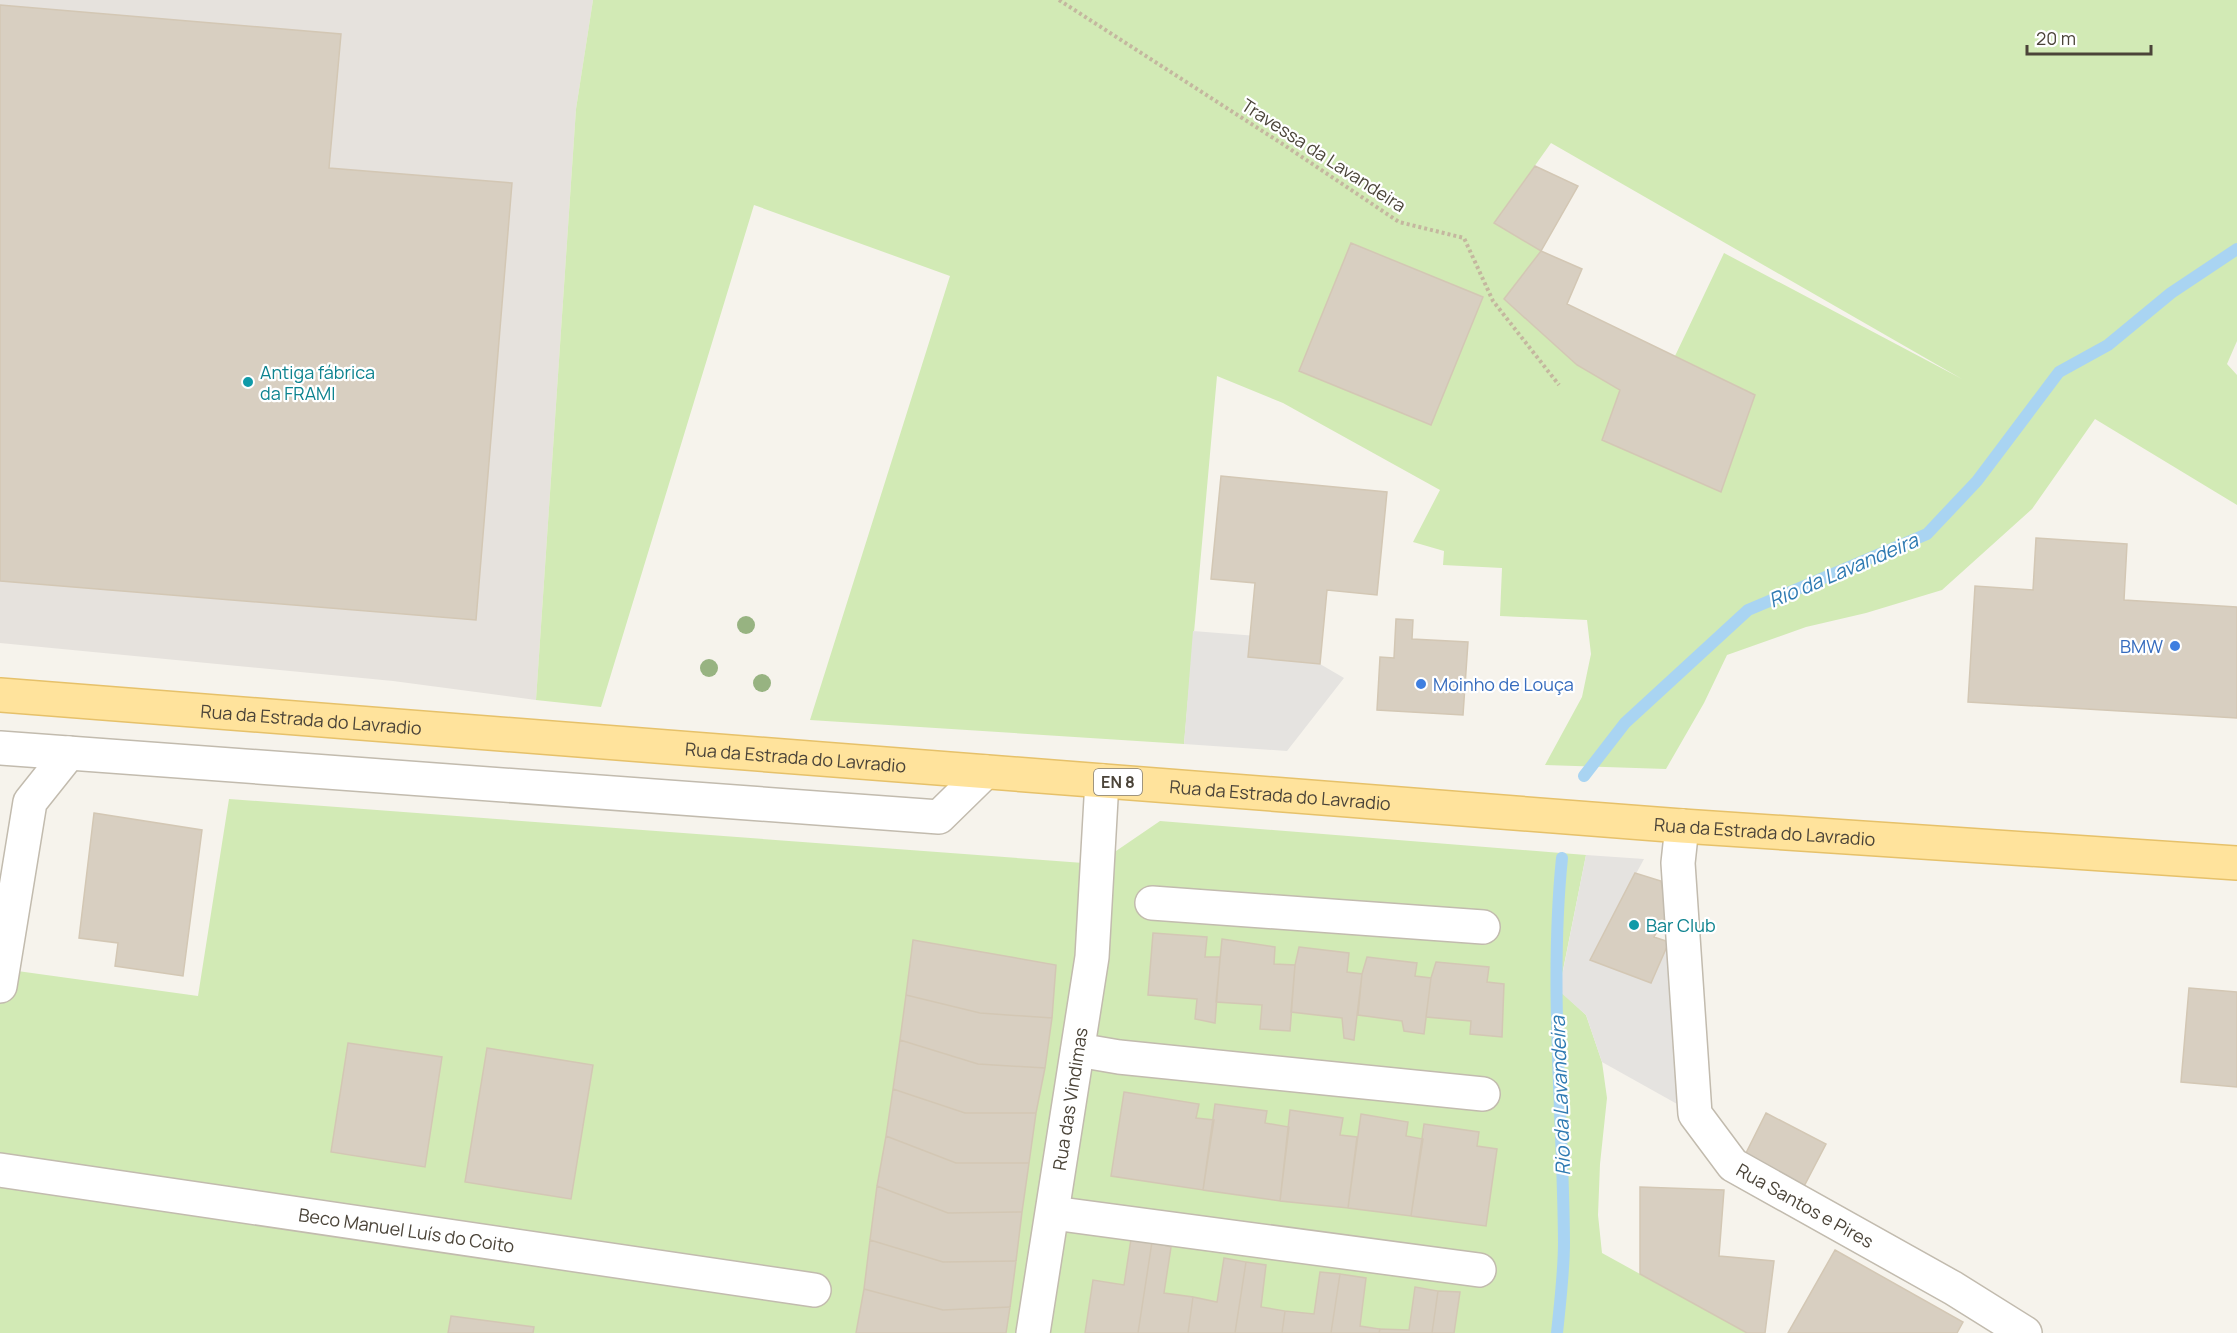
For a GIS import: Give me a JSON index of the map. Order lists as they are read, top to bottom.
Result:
{
  "streets": {
    "main road": ["Rua da Estrada do Lavradio", "EN 8"],
    "street": ["Rua das Vindimas", "Rua Santos e Pires", "Beco Manuel Luís do Coito"],
    "path": ["Travessa da Lavandeira"]
  },
  "crossings": [
    ["Rua da Estrada do Lavradio", "Rua das Vindimas"],
    ["Rua da Estrada do Lavradio", "Rua Santos e Pires"]
  ],
  "water": ["Rio da Lavandeira"],
  "places": [
    "Antiga fábrica da FRAMI",
    "BMW",
    "Moinho de Louça",
    "Bar Club"
  ],
  "scale_bar": "20 m"
}
